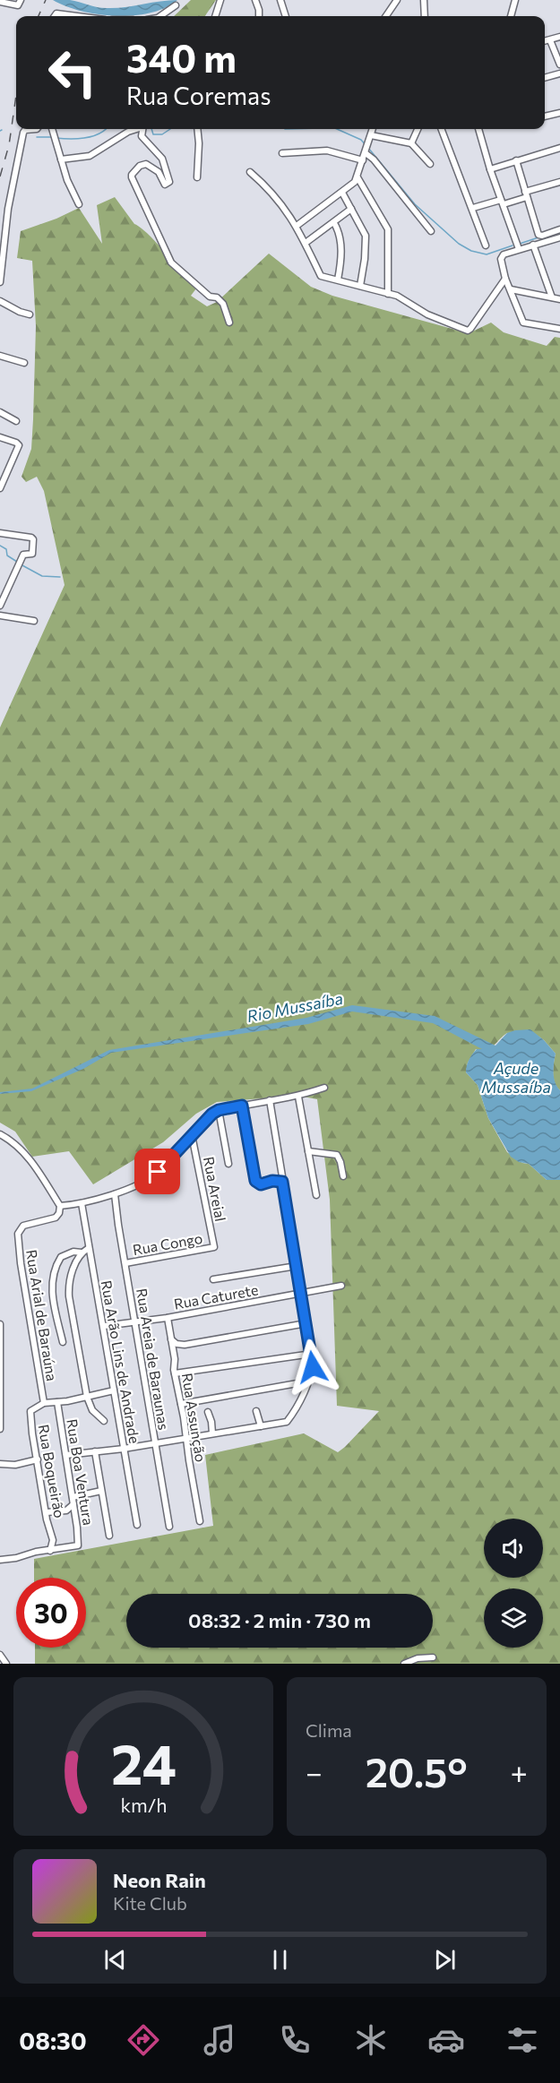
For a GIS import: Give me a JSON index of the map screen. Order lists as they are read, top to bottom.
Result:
{
  "streets": {
    "street": [
      "Rua Areial",
      "Rua Congo",
      "Rua Caturete",
      "Rua Arial de Baraúna",
      "Rua Areia de Baraunas",
      "Rua Arão Lins de Andrade",
      "Rua Assunção",
      "Rua Boqueirão",
      "Rua Boa Ventura"
    ]
  },
  "crossings": [
    ["Rua Areial", "Rua Congo"],
    ["Rua Congo", "Rua Areia de Baraunas"],
    ["Rua Caturete", "Rua Areia de Baraunas"],
    ["Rua Caturete", "Rua Arão Lins de Andrade"],
    ["Rua Caturete", "Rua Assunção"],
    ["Rua Arial de Baraúna", "Rua Boqueirão"],
    ["Rua Boqueirão", "Rua Boa Ventura"]
  ],
  "water": ["Rio Mussaíba", "Açude Mussaíba"],
  "page": {
    "turn": ["340 m", "Rua Coremas"],
    "limit": "30",
    "trip": "08:32 · 2 min · 730 m",
    "tile": "Clima",
    "heat": ["−", "20.5°", "+"],
    "song": ["Neon Rain", "Kite Club"],
    "tabs": "08:30",
    "gauge": ["24", "km/h"]
  }
}
